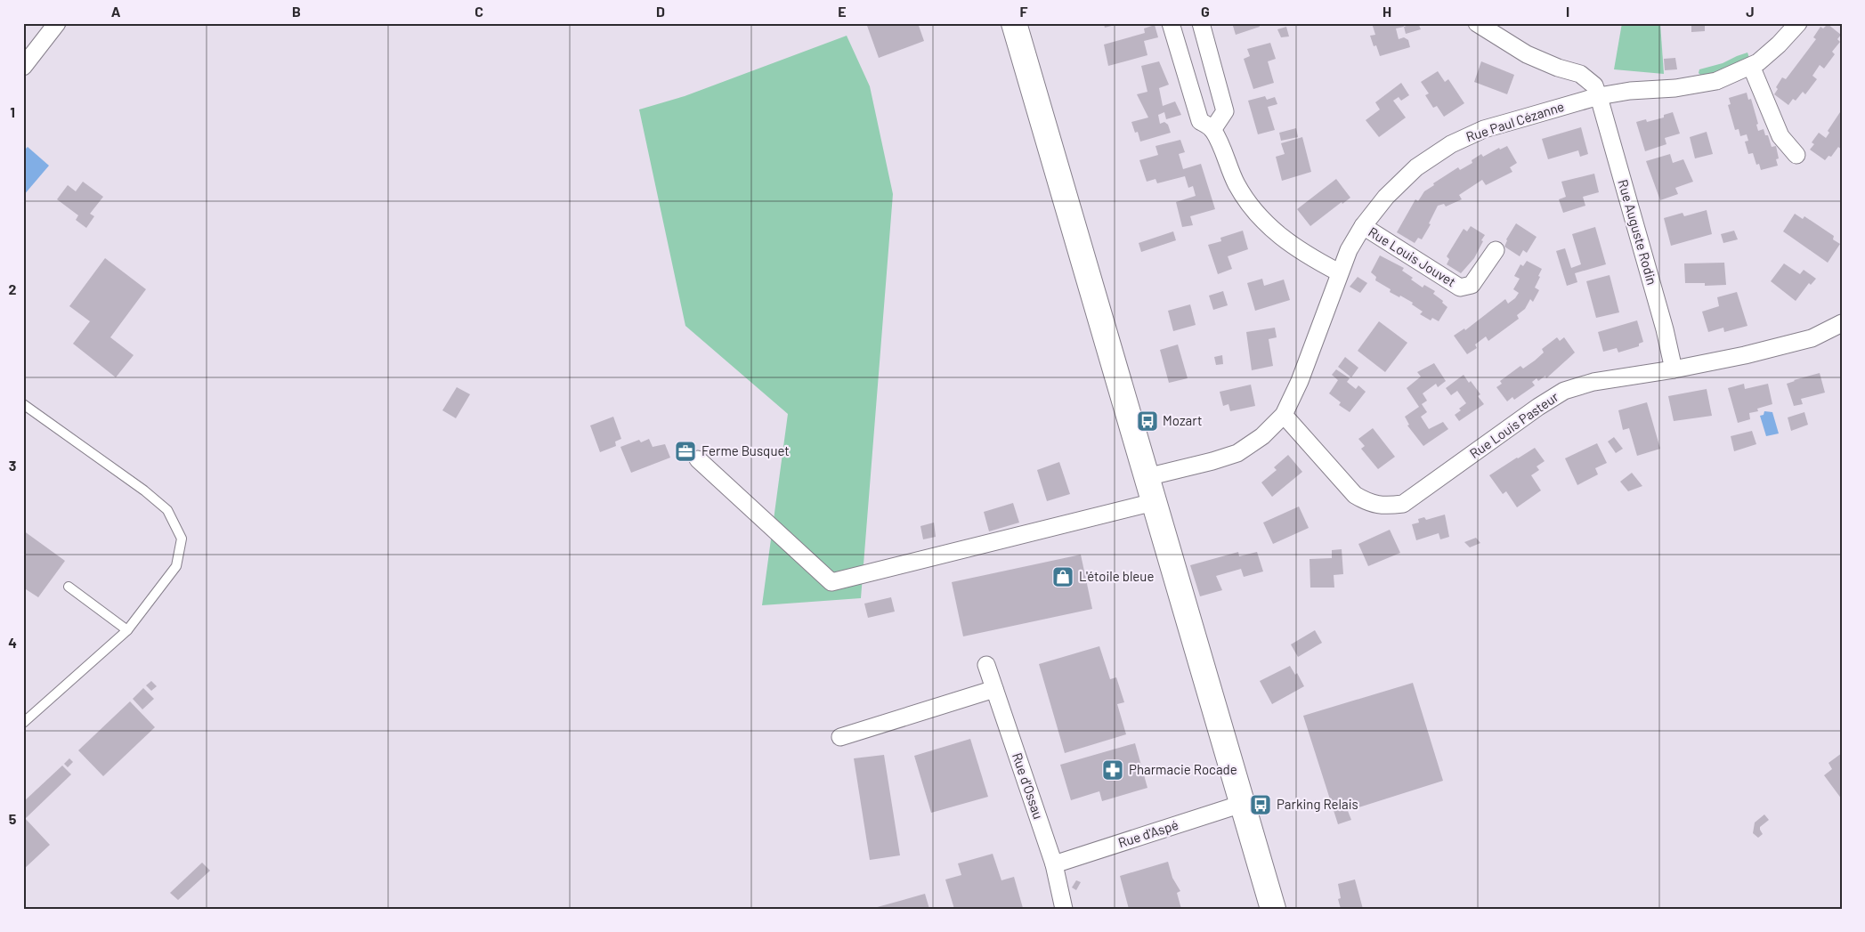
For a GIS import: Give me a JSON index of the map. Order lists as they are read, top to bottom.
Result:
{
  "streets": {
    "street": [
      "Rue Paul Cézanne",
      "Rue Auguste Rodin",
      "Rue Louis Jouvet",
      "Rue Louis Pasteur",
      "Rue d'Ossau",
      "Rue d'Aspé"
    ]
  },
  "crossings": [
    ["Rue Paul Cézanne", "Rue Auguste Rodin"],
    ["Rue Paul Cézanne", "Rue Louis Jouvet"],
    ["Rue Paul Cézanne", "Rue Louis Pasteur"],
    ["Rue Auguste Rodin", "Rue Louis Pasteur"],
    ["Rue d'Ossau", "Rue d'Aspé"]
  ],
  "places": {
    "bus stop": ["Mozart", "Parking Relais"],
    "office": ["Ferme Busquet"],
    "shop": ["L'étoile bleue"],
    "pharmacy": ["Pharmacie Rocade"]
  },
  "grid": {
    "columns": [
      "A",
      "B",
      "C",
      "D",
      "E",
      "F",
      "G",
      "H",
      "I",
      "J"
    ],
    "rows": [
      "1",
      "2",
      "3",
      "4",
      "5"
    ]
  }
}
